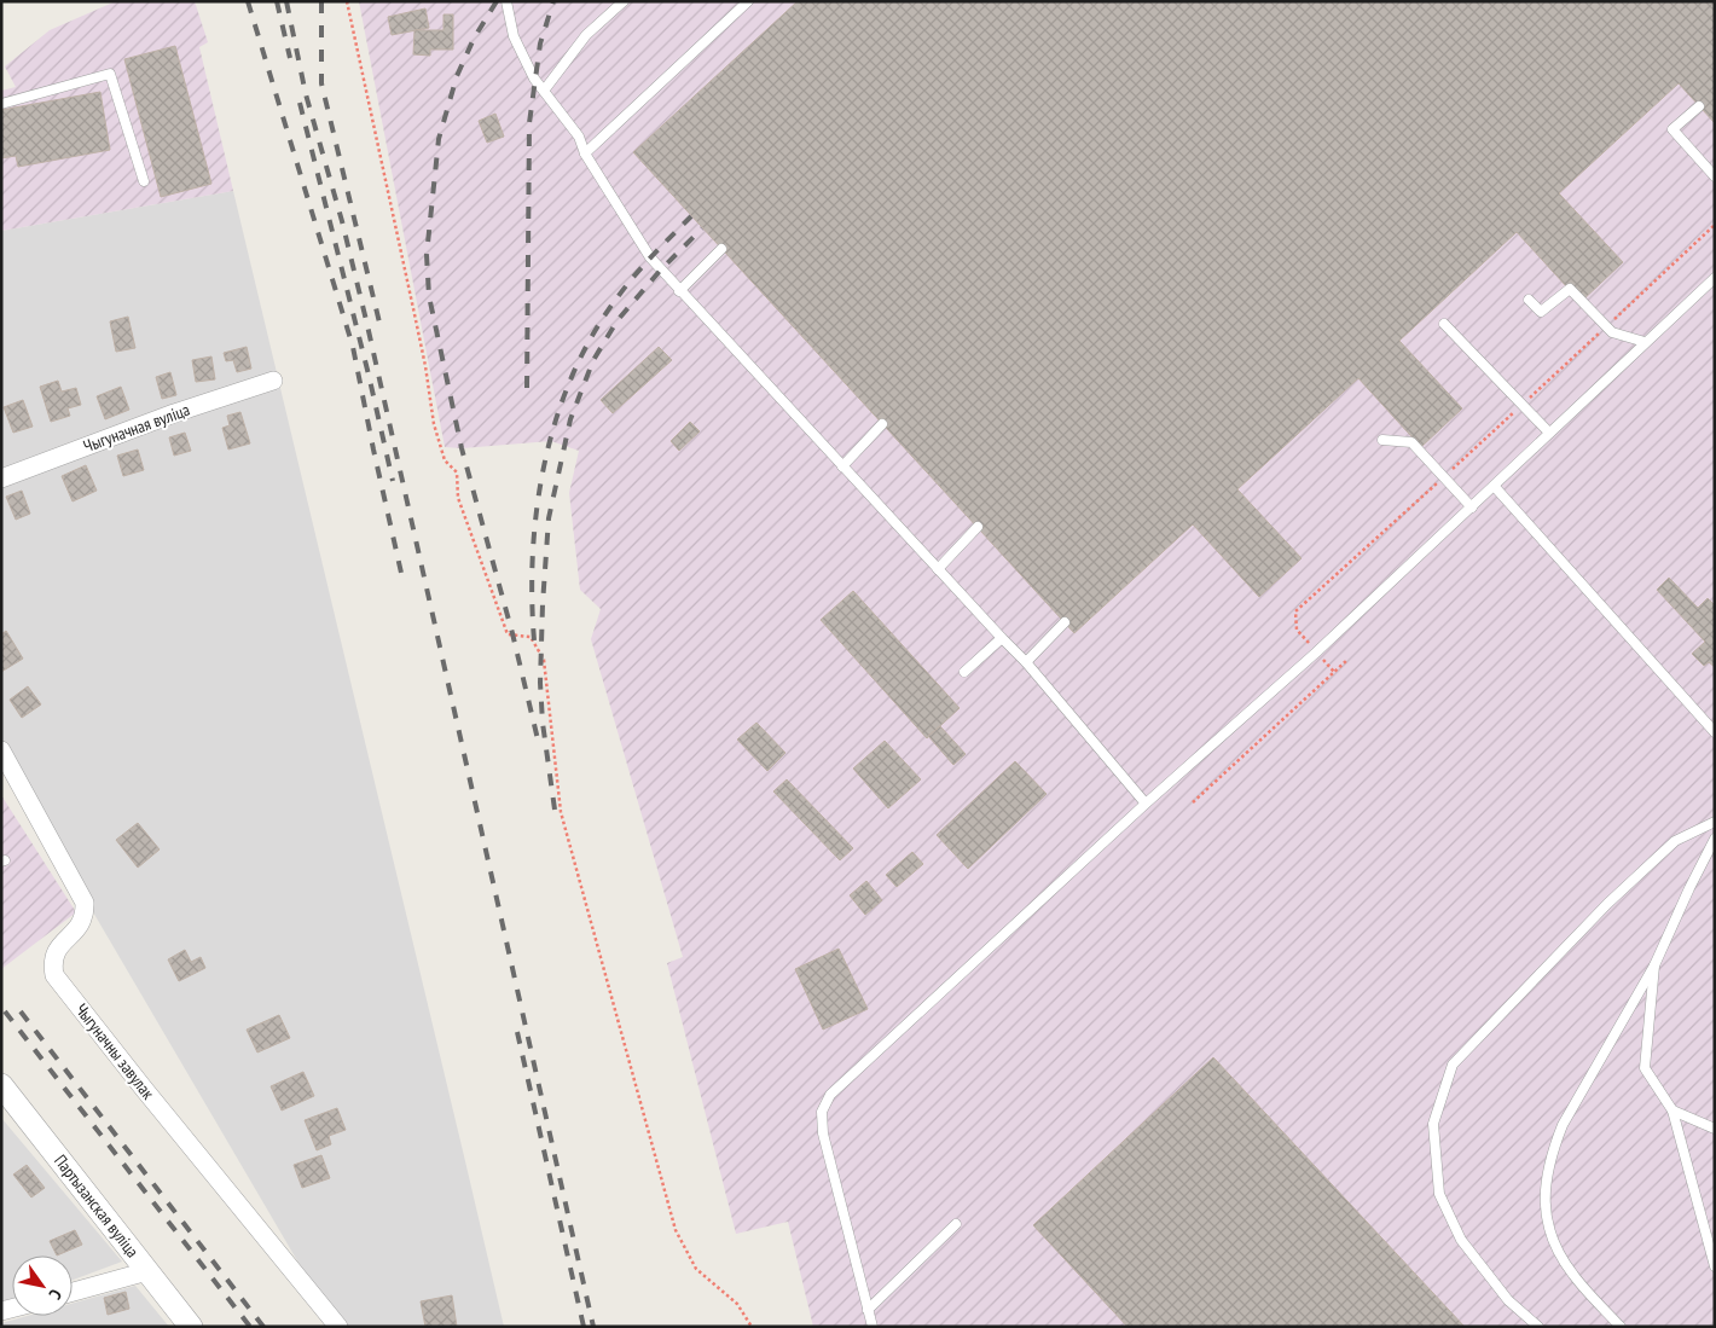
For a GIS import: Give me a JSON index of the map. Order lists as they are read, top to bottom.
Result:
{
  "streets": {
    "street": ["Чыгуначная вуліца", "Чыгуначны завулак", "Партызанская вуліца"]
  },
  "north": "bottom right"
}
